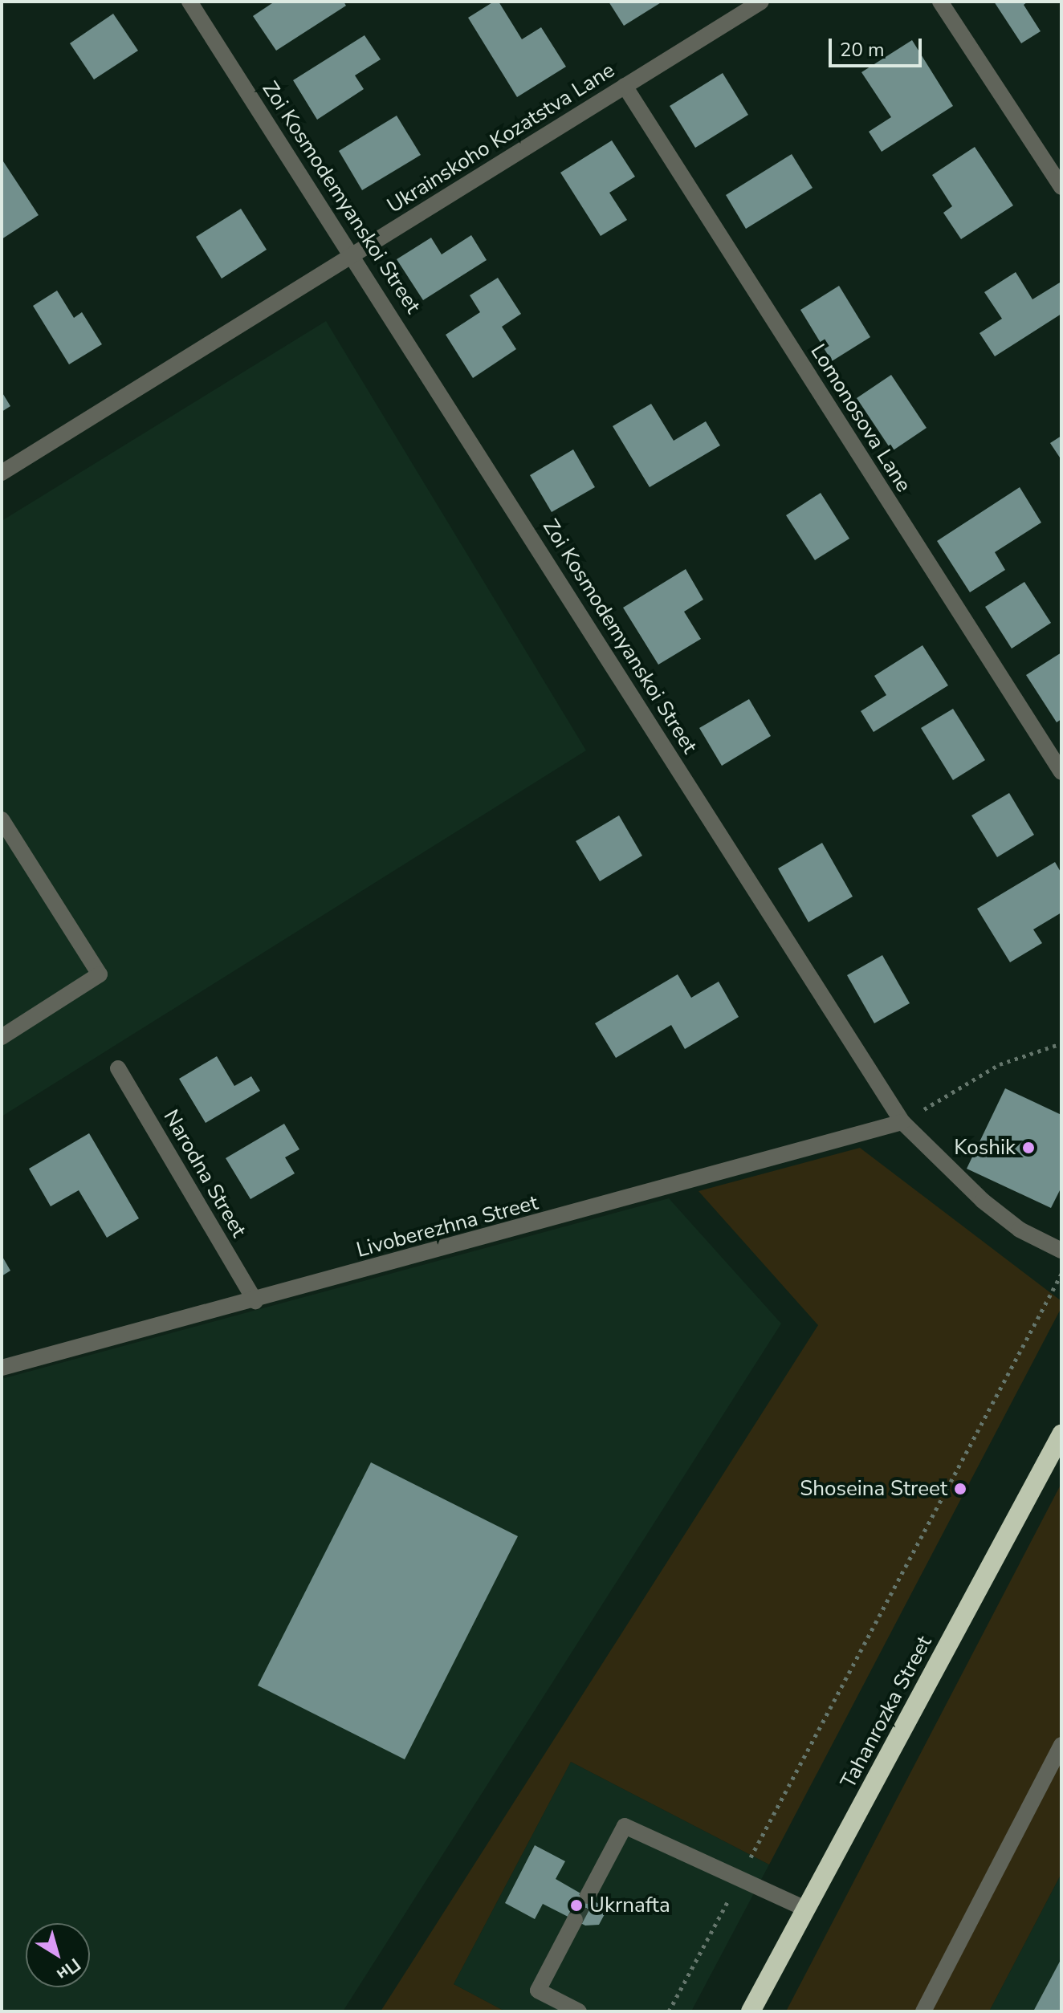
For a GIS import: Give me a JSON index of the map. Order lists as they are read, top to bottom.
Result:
{
  "streets": {
    "highway": ["Tahanrozka Street"],
    "street": [
      "Ukrainskoho Kozatstva Lane",
      "Zoi Kosmodemyanskoi Street",
      "Lomonosova Lane",
      "Narodna Street",
      "Livoberezhna Street"
    ]
  },
  "crossings": [
    ["Ukrainskoho Kozatstva Lane", "Zoi Kosmodemyanskoi Street"],
    ["Ukrainskoho Kozatstva Lane", "Lomonosova Lane"],
    ["Zoi Kosmodemyanskoi Street", "Livoberezhna Street"],
    ["Narodna Street", "Livoberezhna Street"]
  ],
  "places": ["Koshik", "Shoseina Street", "Ukrnafta"],
  "scale_bar": "20 m",
  "north": "bottom right"
}
